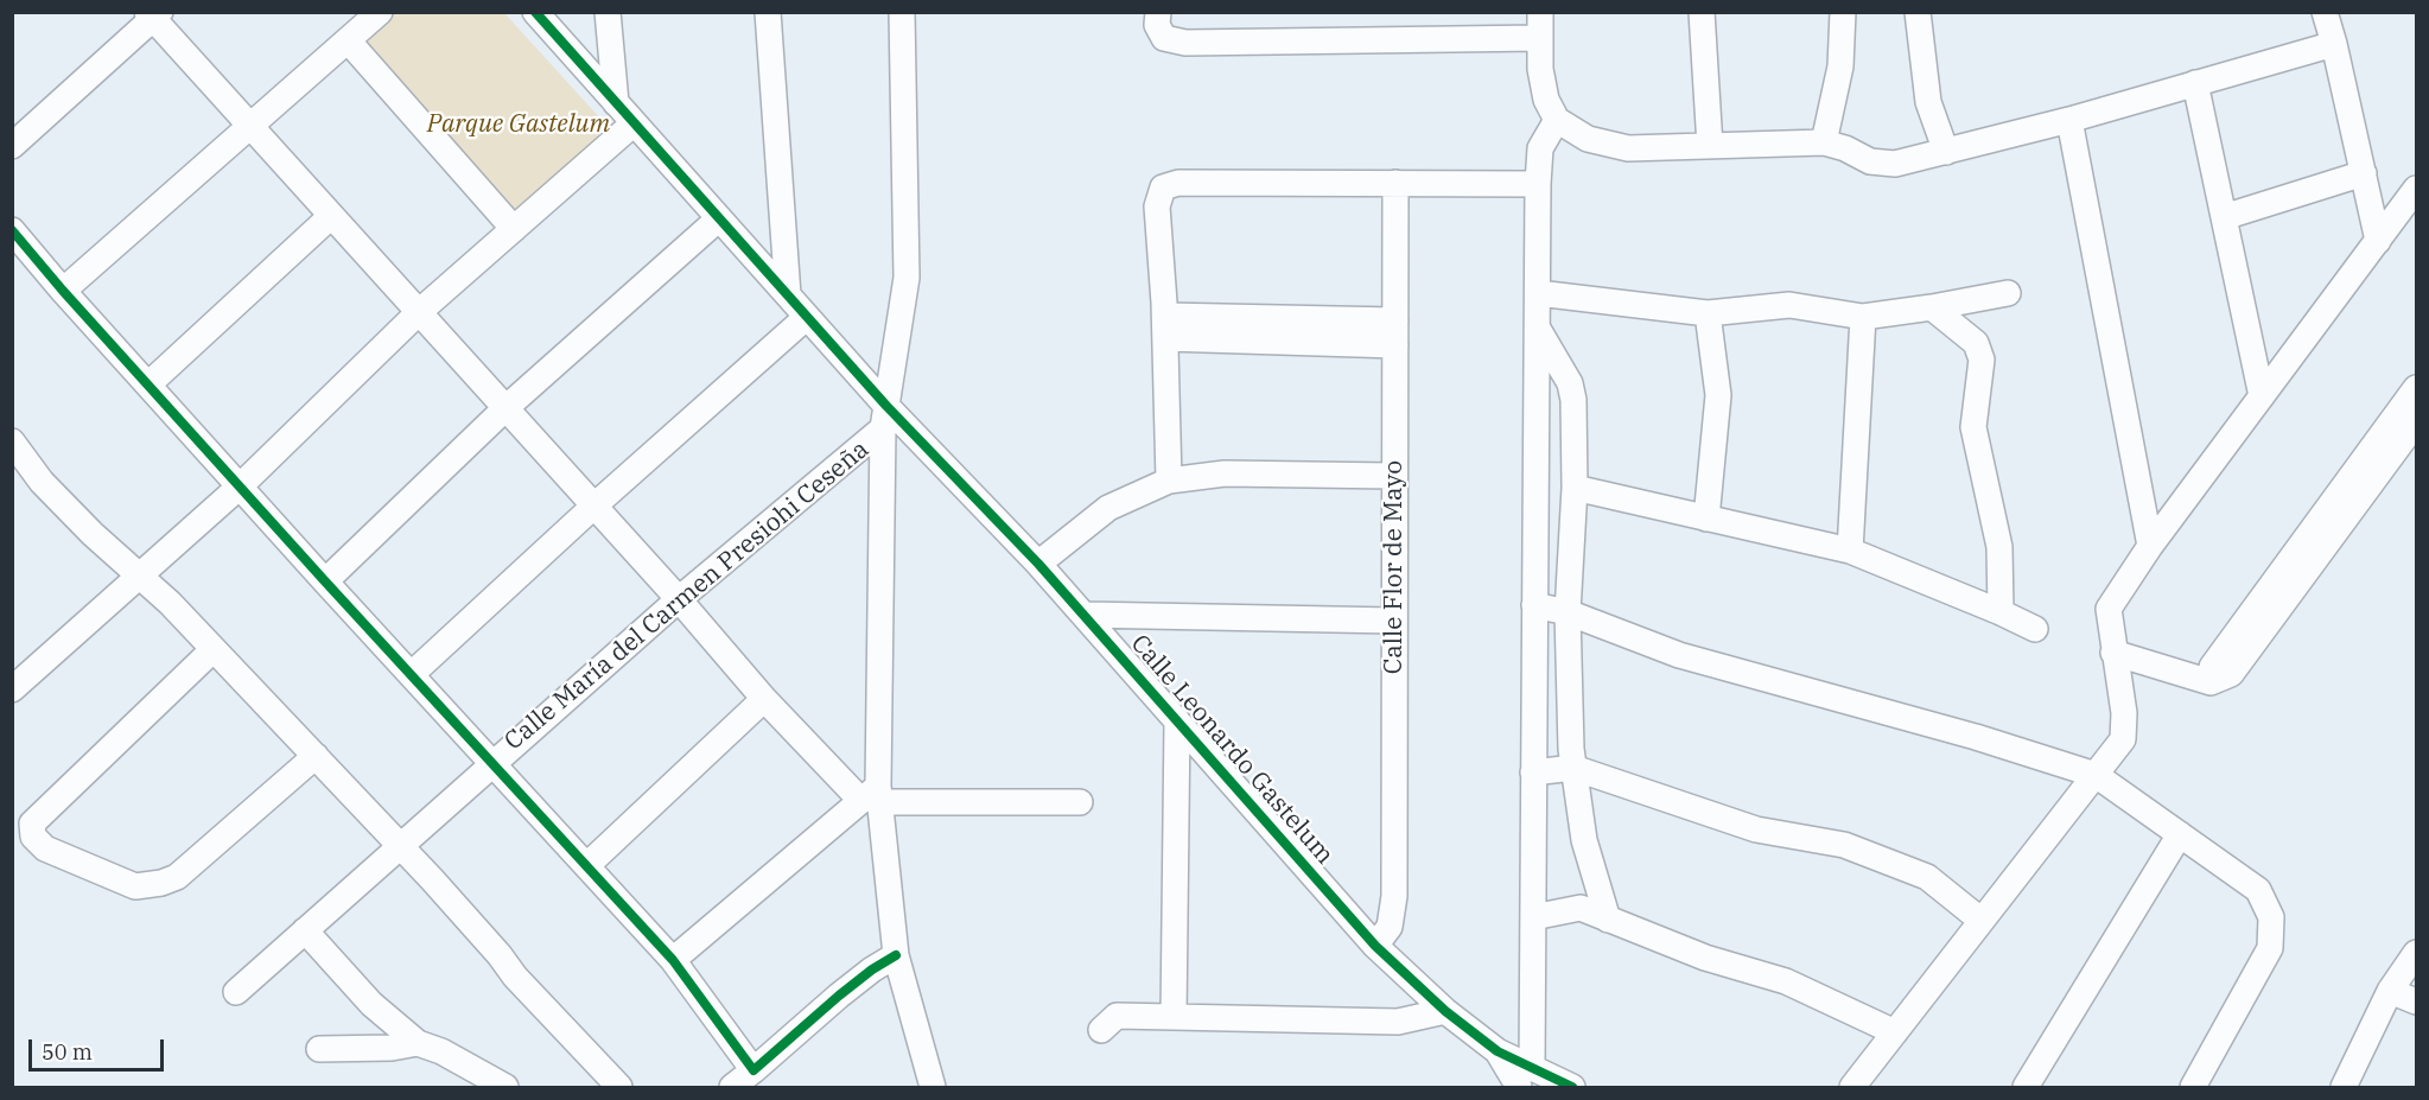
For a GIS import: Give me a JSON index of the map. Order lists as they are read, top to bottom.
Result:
{
  "streets": {
    "street": ["Calle Flor de Mayo", "Calle María del Carmen Presiohi Ceseña", "Calle Leonardo Gastelum"]
  },
  "crossings": [
    ["Calle Flor de Mayo", "Calle Leonardo Gastelum"],
    ["Calle María del Carmen Presiohi Ceseña", "Calle Leonardo Gastelum"]
  ],
  "parks": ["Parque Gastelum"],
  "scale_bar": "50 m"
}
